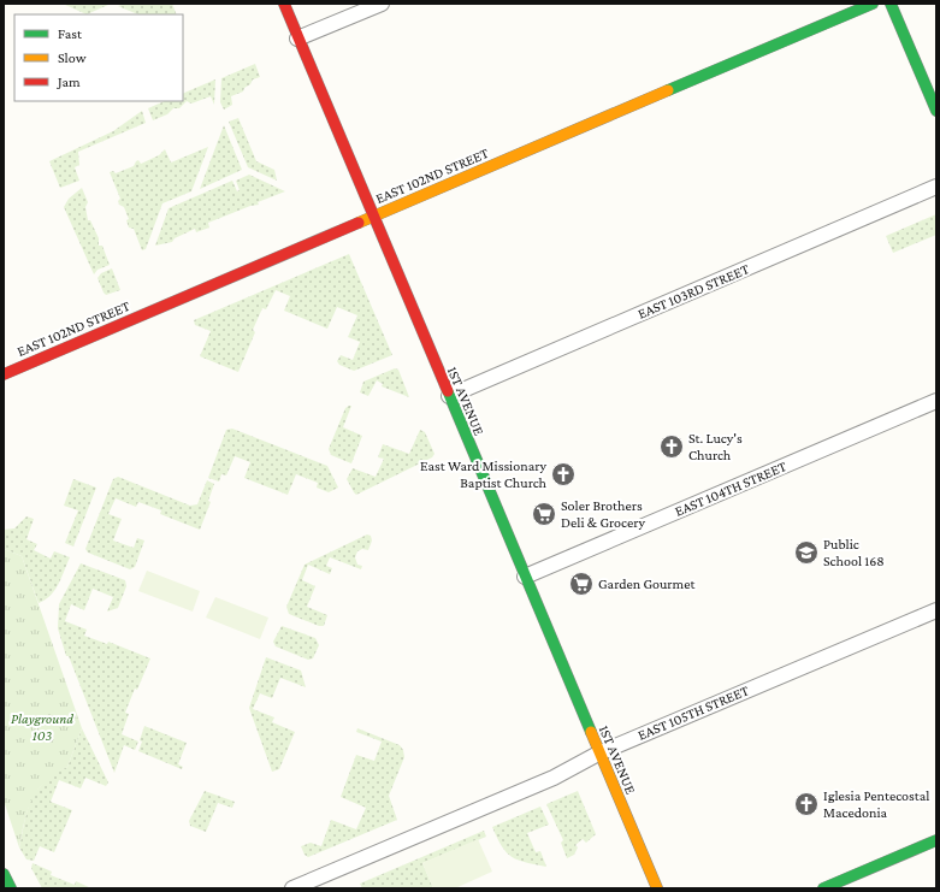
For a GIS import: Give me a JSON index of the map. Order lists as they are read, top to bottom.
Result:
{
  "streets": {
    "main road": ["EAST 102ND STREET", "1ST AVENUE"],
    "street": ["EAST 103RD STREET", "EAST 104TH STREET", "EAST 105TH STREET"]
  },
  "crossings": [
    ["EAST 102ND STREET", "1ST AVENUE"],
    ["EAST 103RD STREET", "1ST AVENUE"],
    ["1ST AVENUE", "EAST 104TH STREET"],
    ["1ST AVENUE", "EAST 105TH STREET"]
  ],
  "parks": ["Playground 103"],
  "places": {
    "church": ["St. Lucy's Church", "East Ward Missionary Baptist Church", "Iglesia Pentecostal Macedonia"],
    "supermarket": ["Soler Brothers Deli & Grocery", "Garden Gourmet"],
    "school or university": ["Public School 168"]
  },
  "legend": ["Fast", "Slow", "Jam"]
}
